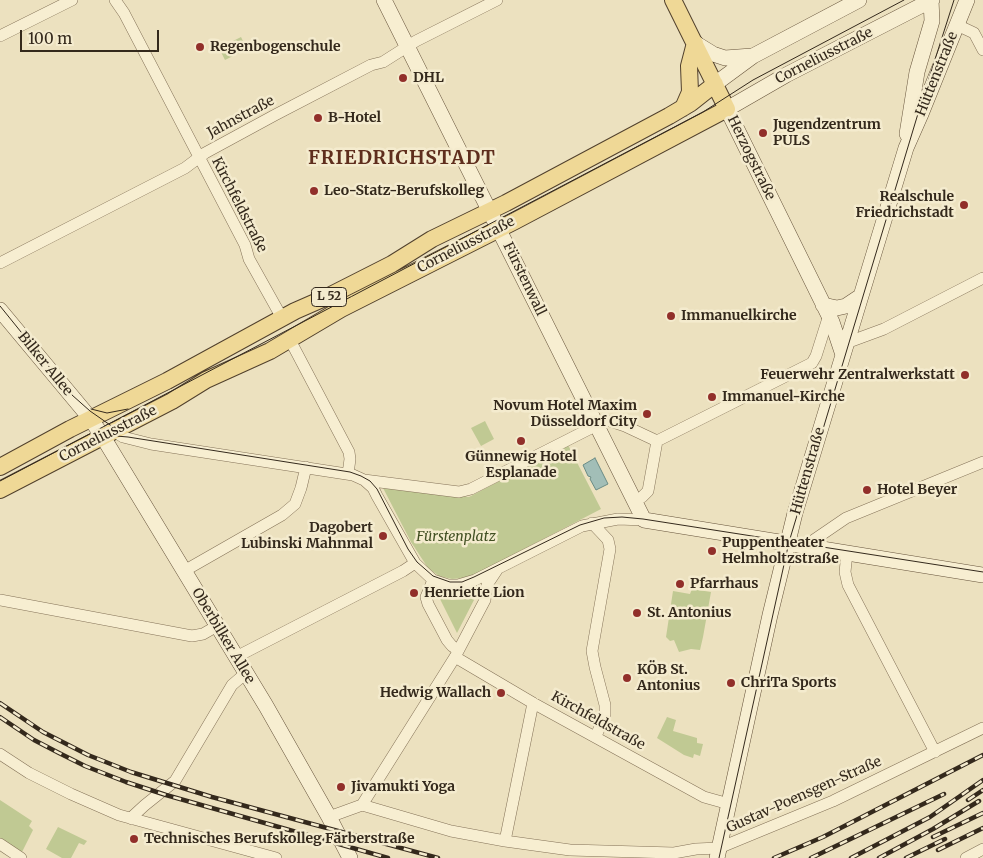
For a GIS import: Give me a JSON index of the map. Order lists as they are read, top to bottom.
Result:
{
  "streets": {
    "main road": [
      "Corneliusstraße",
      "Hüttenstraße",
      "Herzogstraße",
      "Fürstenwall",
      "L 52",
      "Bilker Allee",
      "Oberbilker Allee"
    ],
    "street": ["Jahnstraße", "Kirchfeldstraße", "Gustav-Poensgen-Straße"]
  },
  "crossings": [
    ["Corneliusstraße", "Hüttenstraße"],
    ["Corneliusstraße", "Herzogstraße"],
    ["Corneliusstraße", "Kirchfeldstraße"],
    ["Corneliusstraße", "Fürstenwall"],
    ["Corneliusstraße", "Bilker Allee"],
    ["Corneliusstraße", "Oberbilker Allee"],
    ["Hüttenstraße", "Herzogstraße"],
    ["Hüttenstraße", "Kirchfeldstraße"],
    ["Hüttenstraße", "Gustav-Poensgen-Straße"],
    ["Jahnstraße", "Kirchfeldstraße"],
    ["Jahnstraße", "Fürstenwall"],
    ["Bilker Allee", "Oberbilker Allee"]
  ],
  "districts": ["FRIEDRICHSTADT"],
  "parks": ["Fürstenplatz"],
  "places": [
    "Regenbogenschule",
    "DHL",
    "B-Hotel",
    "Jugendzentrum PULS",
    "Leo-Statz-Berufskolleg",
    "Realschule Friedrichstadt",
    "Immanuelkirche",
    "Feuerwehr Zentralwerkstatt",
    "Immanuel-Kirche",
    "Novum Hotel Maxim Düsseldorf City",
    "Günnewig Hotel Esplanade",
    "Hotel Beyer",
    "Dagobert Lubinski Mahnmal",
    "Puppentheater Helmholtzstraße",
    "Pfarrhaus",
    "Henriette Lion",
    "St. Antonius",
    "KÖB St. Antonius",
    "ChriTa Sports",
    "Hedwig Wallach",
    "Jivamukti Yoga",
    "Technisches Berufskolleg Färberstraße"
  ],
  "scale_bar": "100 m"
}
